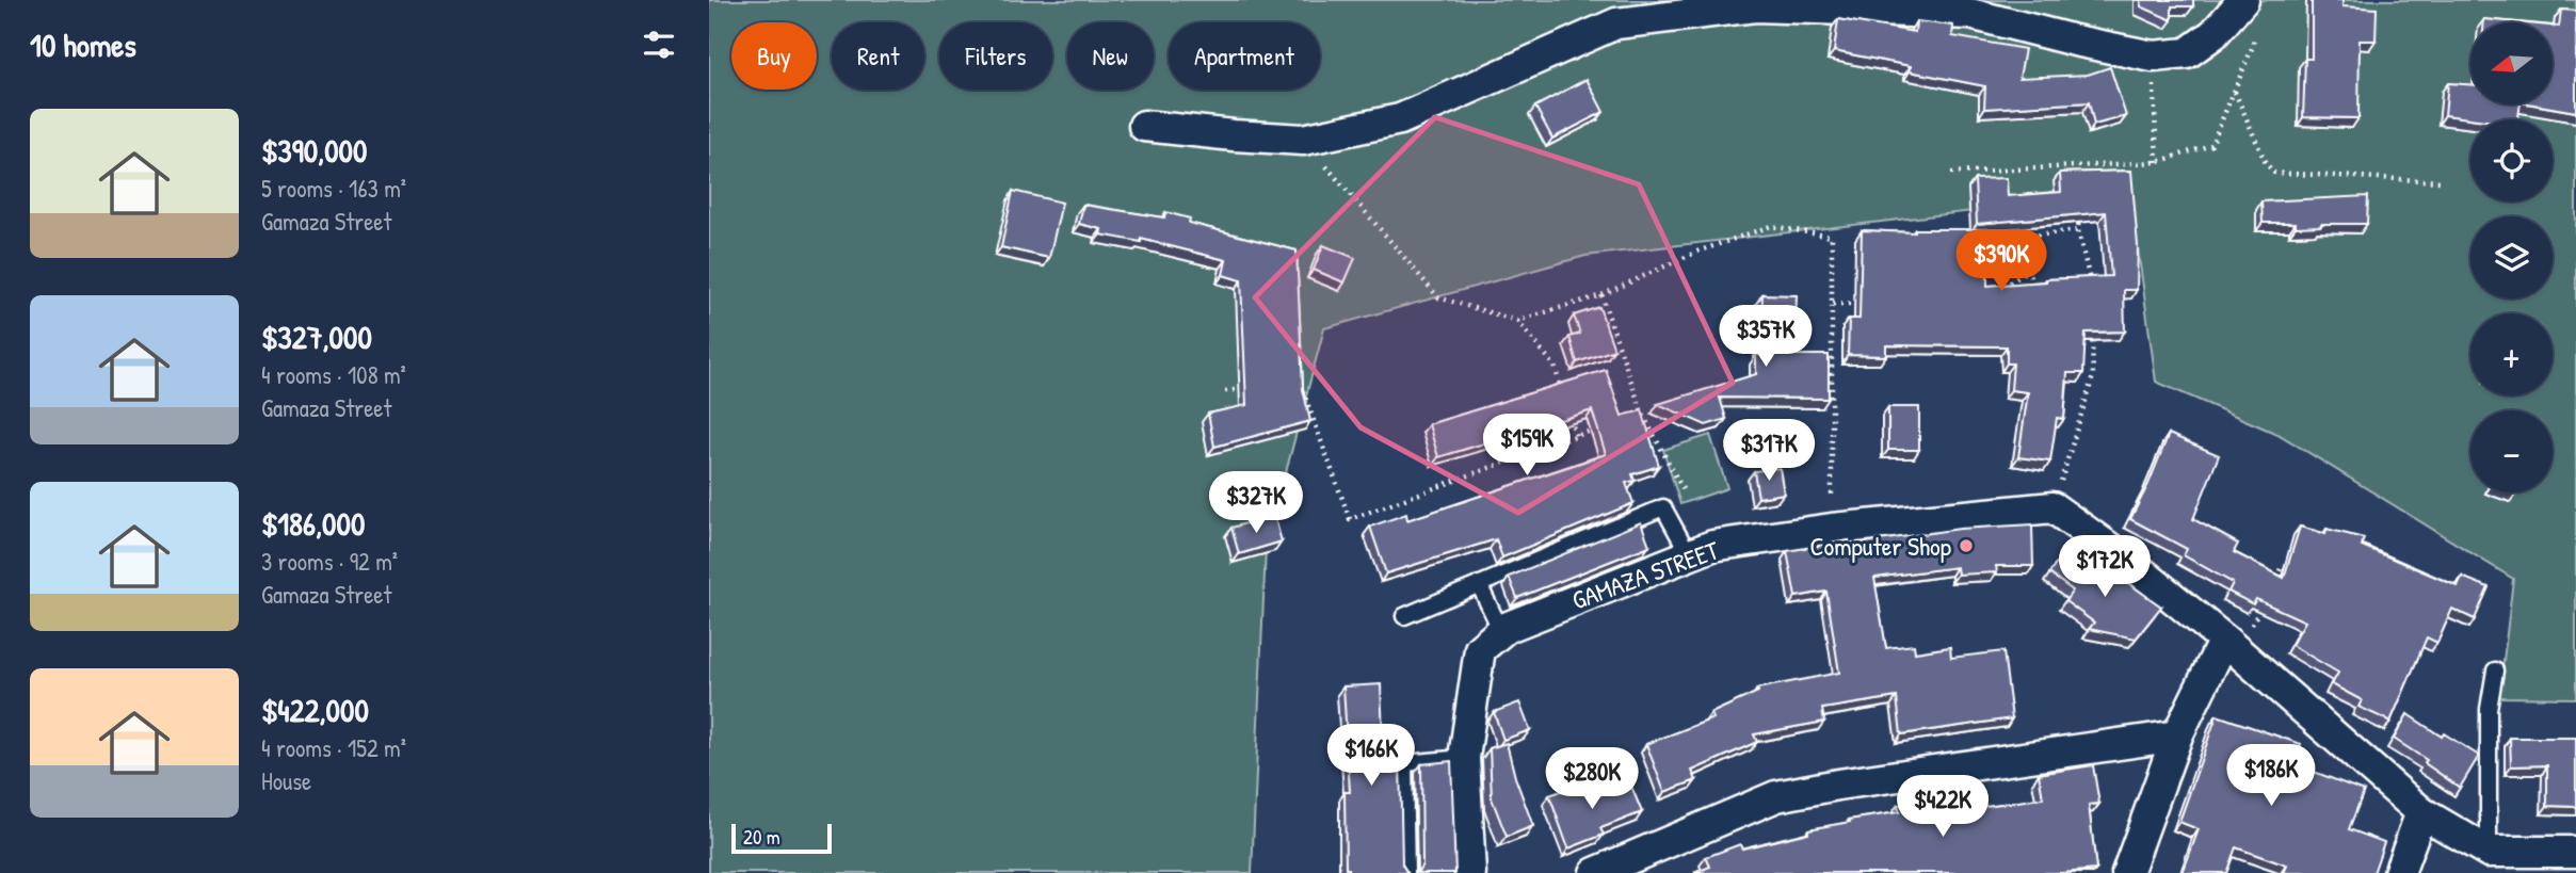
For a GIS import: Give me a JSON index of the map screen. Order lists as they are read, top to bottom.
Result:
{
  "streets": {
    "street": ["GAMAZA STREET"]
  },
  "places": ["Computer Shop"],
  "scale_bar": "20 m",
  "north": "left",
  "page": {
    "heading": "10 homes",
    "map_buttons": ["+", "−"],
    "chip": [
      "Buy",
      "Rent",
      "Filters",
      "New",
      "Apartment"
    ],
    "list": [
      {
        "name": "$390,000",
        "note": "5 rooms · 163 m² · Gamaza Street"
      },
      {
        "name": "$327,000",
        "note": "4 rooms · 108 m² · Gamaza Street"
      },
      {
        "name": "$186,000",
        "note": "3 rooms · 92 m² · Gamaza Street"
      },
      {
        "name": "$422,000",
        "note": "4 rooms · 152 m² · House"
      }
    ],
    "price": [
      "$390K",
      "$357K",
      "$159K",
      "$317K",
      "$327K",
      "$172K",
      "$166K",
      "$186K",
      "$280K",
      "$422K"
    ],
    "scale": "20 m"
  }
}
